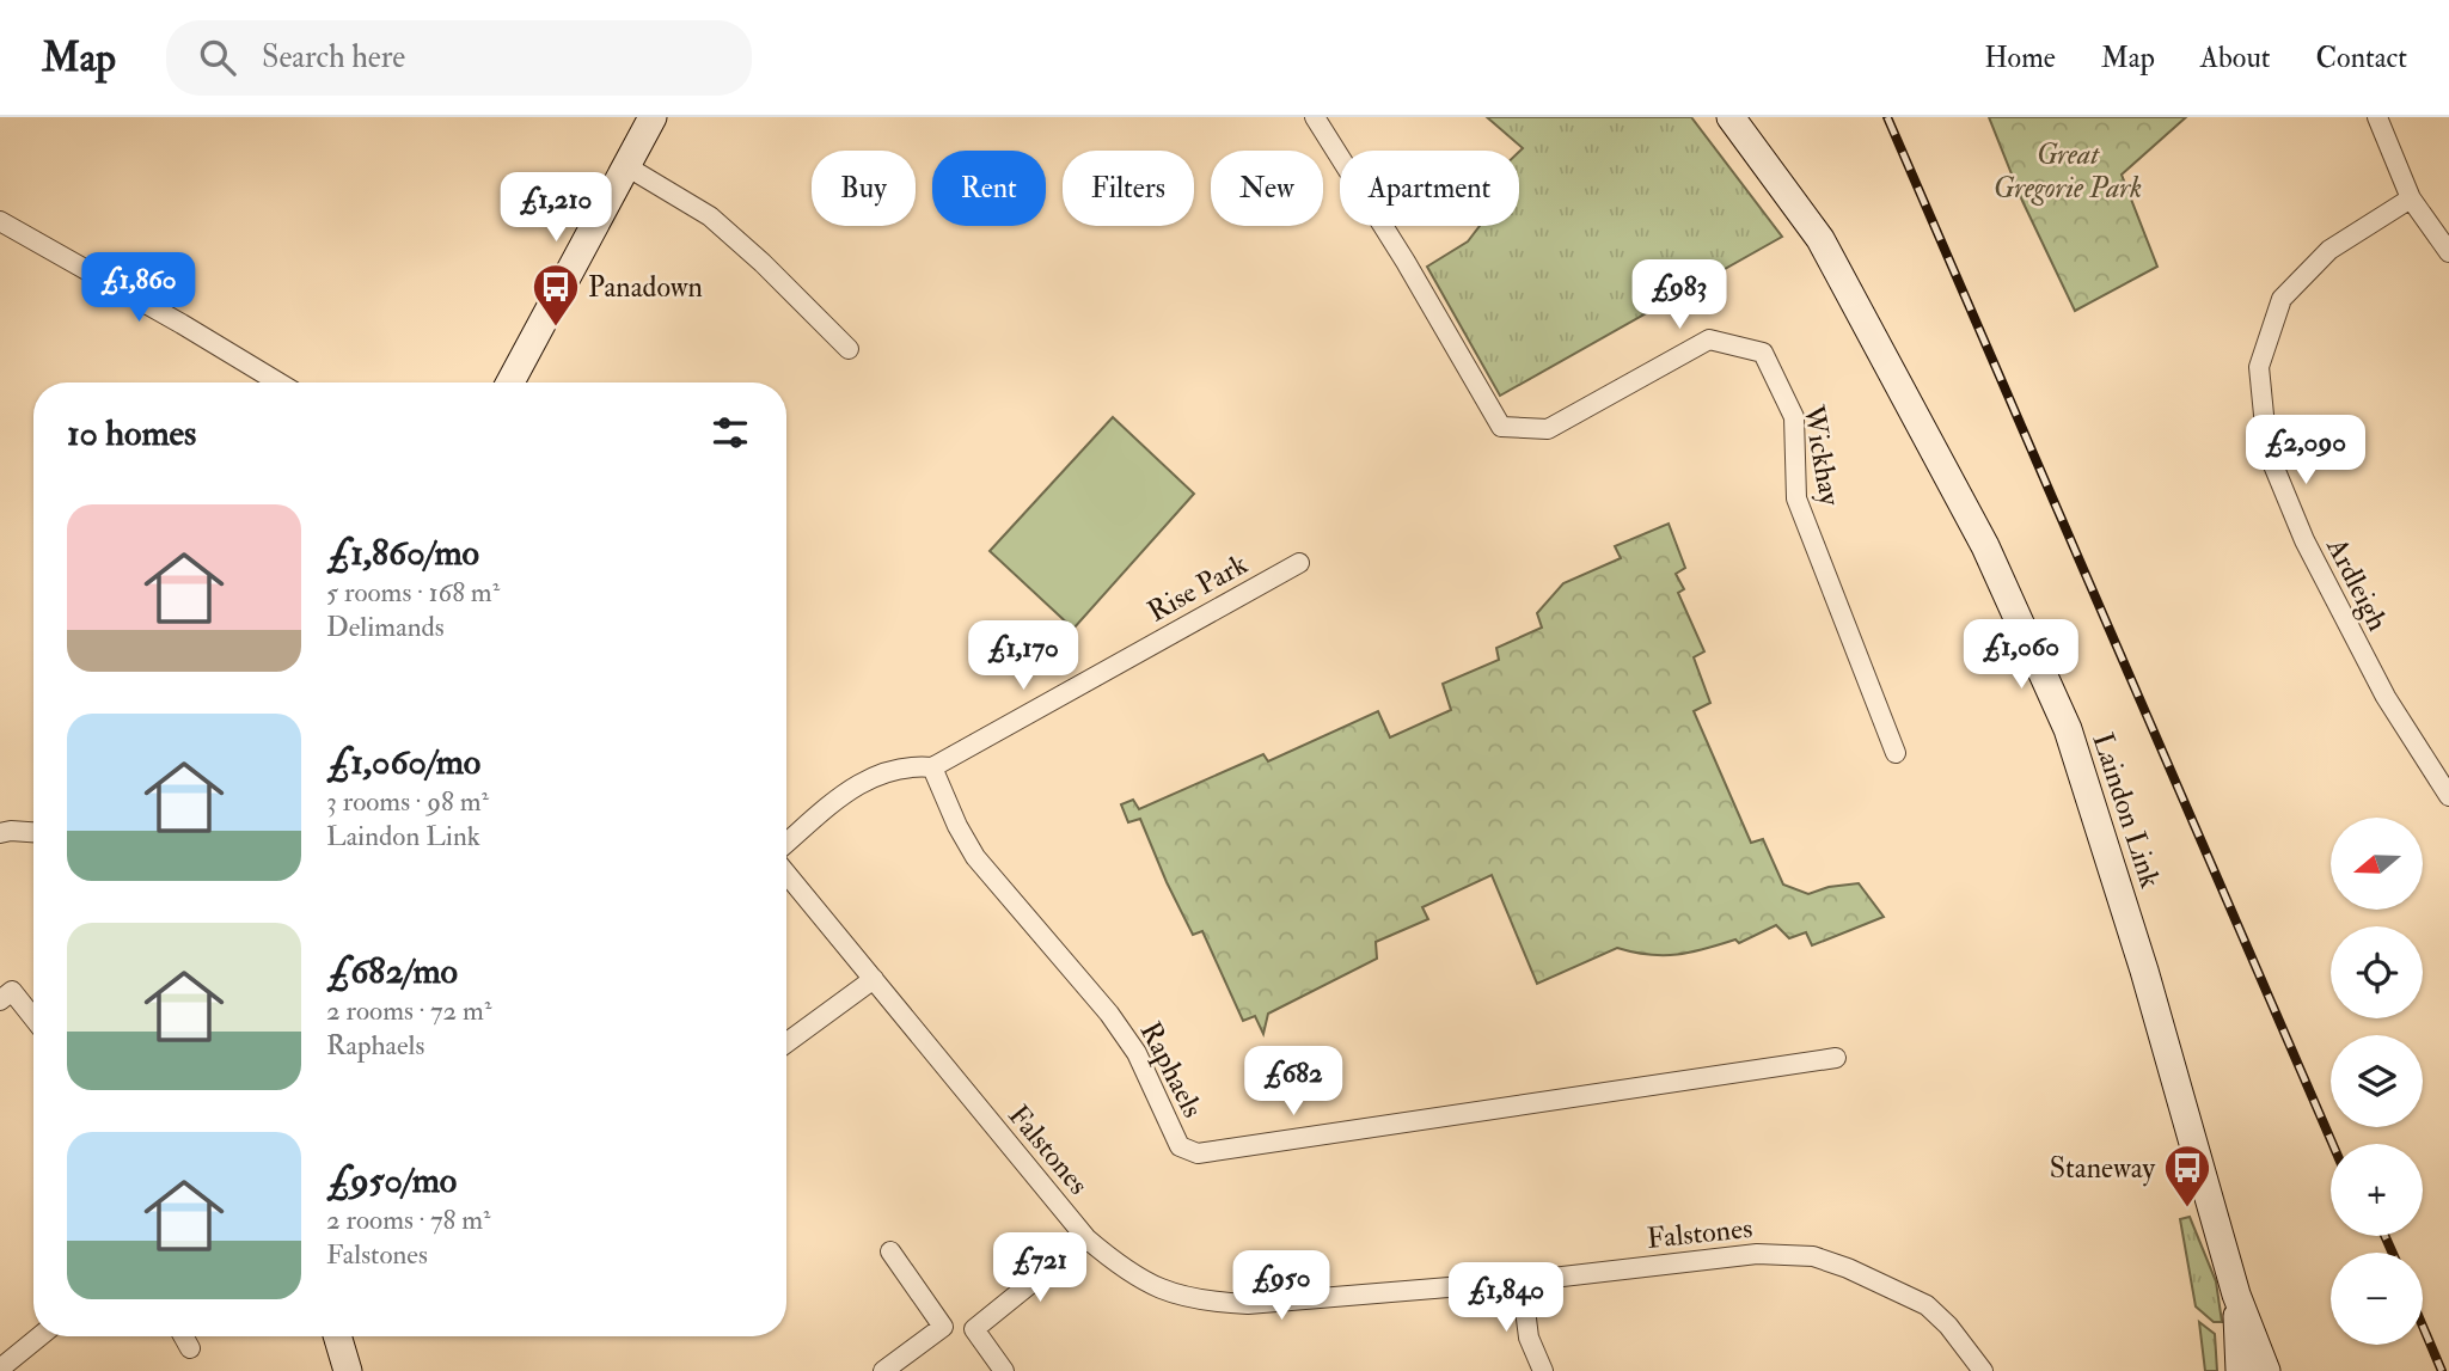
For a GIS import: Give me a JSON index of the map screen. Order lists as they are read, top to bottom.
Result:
{
  "streets": {
    "main road": ["Laindon Link"],
    "street": [
      "Wickhay",
      "Ardleigh",
      "Rise Park",
      "Raphaels",
      "Falstones"
    ]
  },
  "crossings": [
    ["Rise Park", "Raphaels"]
  ],
  "parks": ["Great Gregorie Park"],
  "places": {
    "bus stop": ["Panadown", "Staneway"]
  },
  "north": "left",
  "page": {
    "header": "Map",
    "search": "Search here",
    "nav": [
      "Home",
      "Map",
      "About",
      "Contact"
    ],
    "chip": [
      "Buy",
      "Rent",
      "Filters",
      "New",
      "Apartment"
    ],
    "price": [
      "£1,210",
      "£1,860",
      "£983",
      "£2,090",
      "£1,060",
      "£1,170",
      "£682",
      "£721",
      "£950",
      "£1,840"
    ],
    "heading": "10 homes",
    "list": [
      {
        "name": "£1,860/mo",
        "note": "5 rooms · 168 m² · Delimands"
      },
      {
        "name": "£1,060/mo",
        "note": "3 rooms · 98 m² · Laindon Link"
      },
      {
        "name": "£682/mo",
        "note": "2 rooms · 72 m² · Raphaels"
      },
      {
        "name": "£950/mo",
        "note": "2 rooms · 78 m² · Falstones"
      }
    ],
    "map_buttons": ["+", "−"]
  }
}
